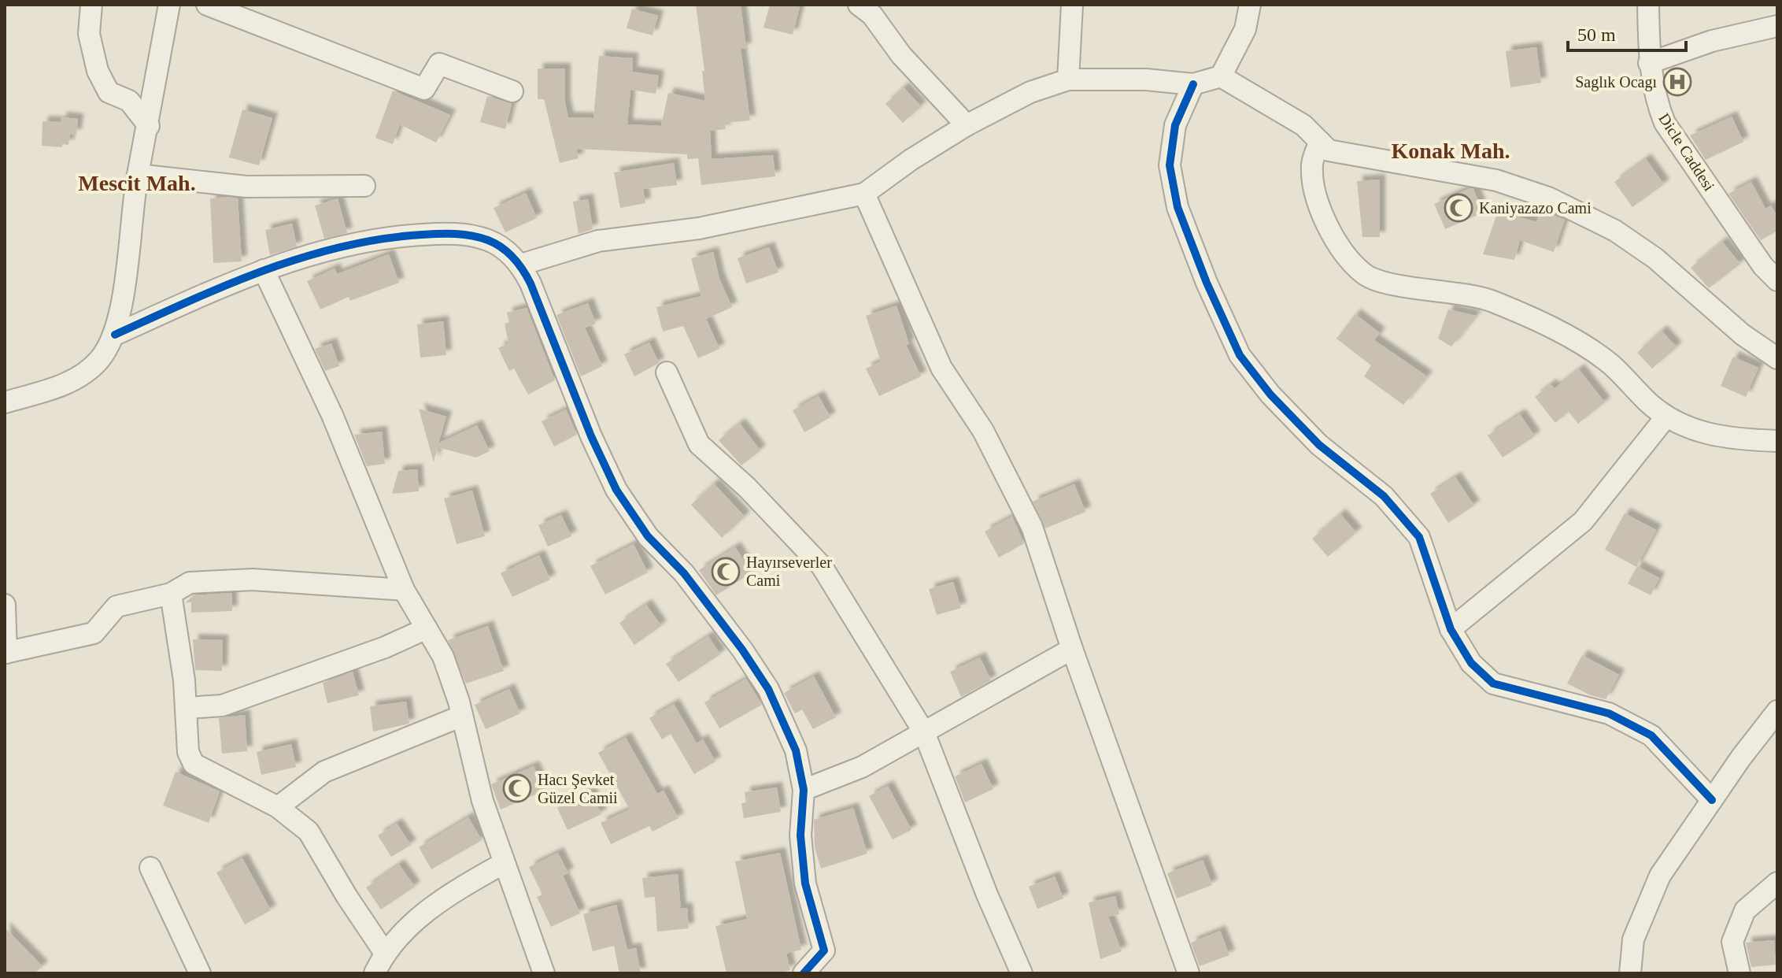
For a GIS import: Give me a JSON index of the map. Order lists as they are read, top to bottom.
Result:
{
  "streets": {
    "street": ["Dicle Caddesi"]
  },
  "districts": ["Konak Mah.", "Mescit Mah."],
  "places": {
    "hospital": ["Saglık Ocagı"],
    "mosque": ["Kaniyazazo Cami", "Hayırseverler Cami", "Hacı Şevket Güzel Camii"]
  },
  "scale_bar": "50 m"
}
